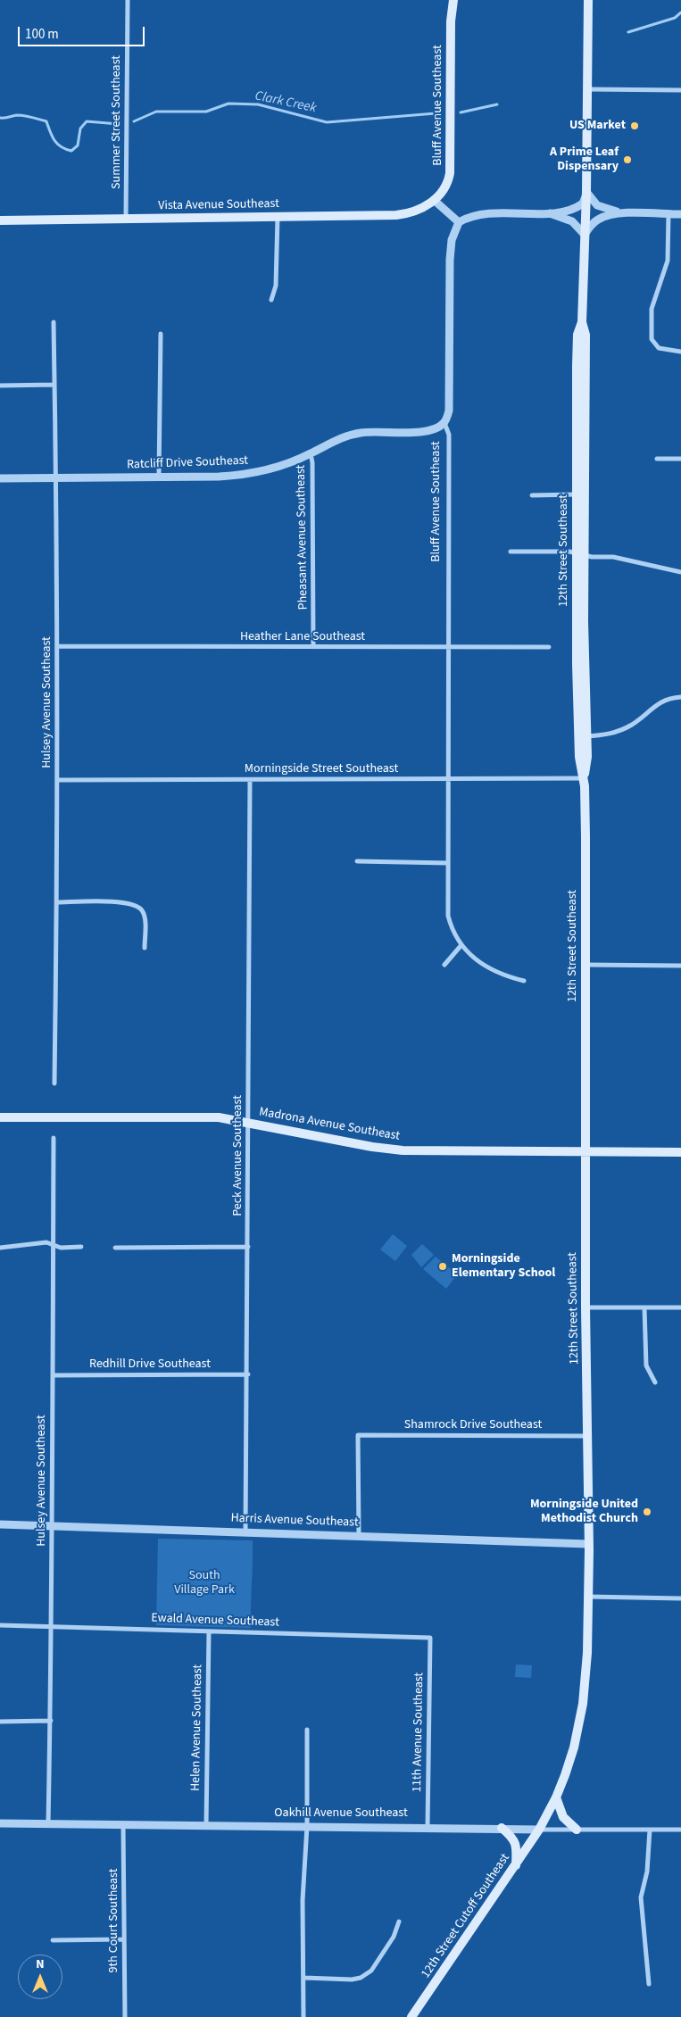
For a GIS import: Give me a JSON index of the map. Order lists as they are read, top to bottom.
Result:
{
  "streets": {
    "main road": [
      "Bluff Avenue Southeast",
      "Vista Avenue Southeast",
      "12th Street Southeast",
      "Madrona Avenue Southeast",
      "12th Street Cutoff Southeast"
    ],
    "street": [
      "Summer Street Southeast",
      "Ratcliff Drive Southeast",
      "Pheasant Avenue Southeast",
      "Heather Lane Southeast",
      "Hulsey Avenue Southeast",
      "Morningside Street Southeast",
      "Peck Avenue Southeast",
      "Redhill Drive Southeast",
      "Shamrock Drive Southeast",
      "Harris Avenue Southeast",
      "Ewald Avenue Southeast",
      "Helen Avenue Southeast",
      "11th Avenue Southeast",
      "Oakhill Avenue Southeast",
      "9th Court Southeast"
    ]
  },
  "crossings": [
    ["Bluff Avenue Southeast", "Vista Avenue Southeast"],
    ["Bluff Avenue Southeast", "Ratcliff Drive Southeast"],
    ["Bluff Avenue Southeast", "Heather Lane Southeast"],
    ["Bluff Avenue Southeast", "Morningside Street Southeast"],
    ["Summer Street Southeast", "Vista Avenue Southeast"],
    ["Ratcliff Drive Southeast", "Pheasant Avenue Southeast"],
    ["Ratcliff Drive Southeast", "Hulsey Avenue Southeast"],
    ["Pheasant Avenue Southeast", "Heather Lane Southeast"],
    ["12th Street Southeast", "Morningside Street Southeast"],
    ["12th Street Southeast", "Madrona Avenue Southeast"],
    ["12th Street Southeast", "Shamrock Drive Southeast"],
    ["12th Street Southeast", "Harris Avenue Southeast"],
    ["12th Street Southeast", "Oakhill Avenue Southeast"],
    ["12th Street Southeast", "12th Street Cutoff Southeast"],
    ["Heather Lane Southeast", "Hulsey Avenue Southeast"],
    ["Hulsey Avenue Southeast", "Morningside Street Southeast"],
    ["Hulsey Avenue Southeast", "Redhill Drive Southeast"],
    ["Hulsey Avenue Southeast", "Harris Avenue Southeast"],
    ["Hulsey Avenue Southeast", "Ewald Avenue Southeast"],
    ["Hulsey Avenue Southeast", "Oakhill Avenue Southeast"],
    ["Morningside Street Southeast", "Peck Avenue Southeast"],
    ["Madrona Avenue Southeast", "Peck Avenue Southeast"],
    ["Peck Avenue Southeast", "Redhill Drive Southeast"],
    ["Peck Avenue Southeast", "Harris Avenue Southeast"],
    ["Shamrock Drive Southeast", "Harris Avenue Southeast"],
    ["Ewald Avenue Southeast", "Helen Avenue Southeast"],
    ["Ewald Avenue Southeast", "11th Avenue Southeast"],
    ["Helen Avenue Southeast", "Oakhill Avenue Southeast"],
    ["11th Avenue Southeast", "Oakhill Avenue Southeast"],
    ["Oakhill Avenue Southeast", "12th Street Cutoff Southeast"],
    ["Oakhill Avenue Southeast", "9th Court Southeast"]
  ],
  "water": ["Clark Creek"],
  "parks": ["South Village Park"],
  "places": [
    "US Market",
    "A Prime Leaf Dispensary",
    "Morningside Elementary School",
    "Morningside United Methodist Church"
  ],
  "scale_bar": "100 m",
  "north": "top"
}
